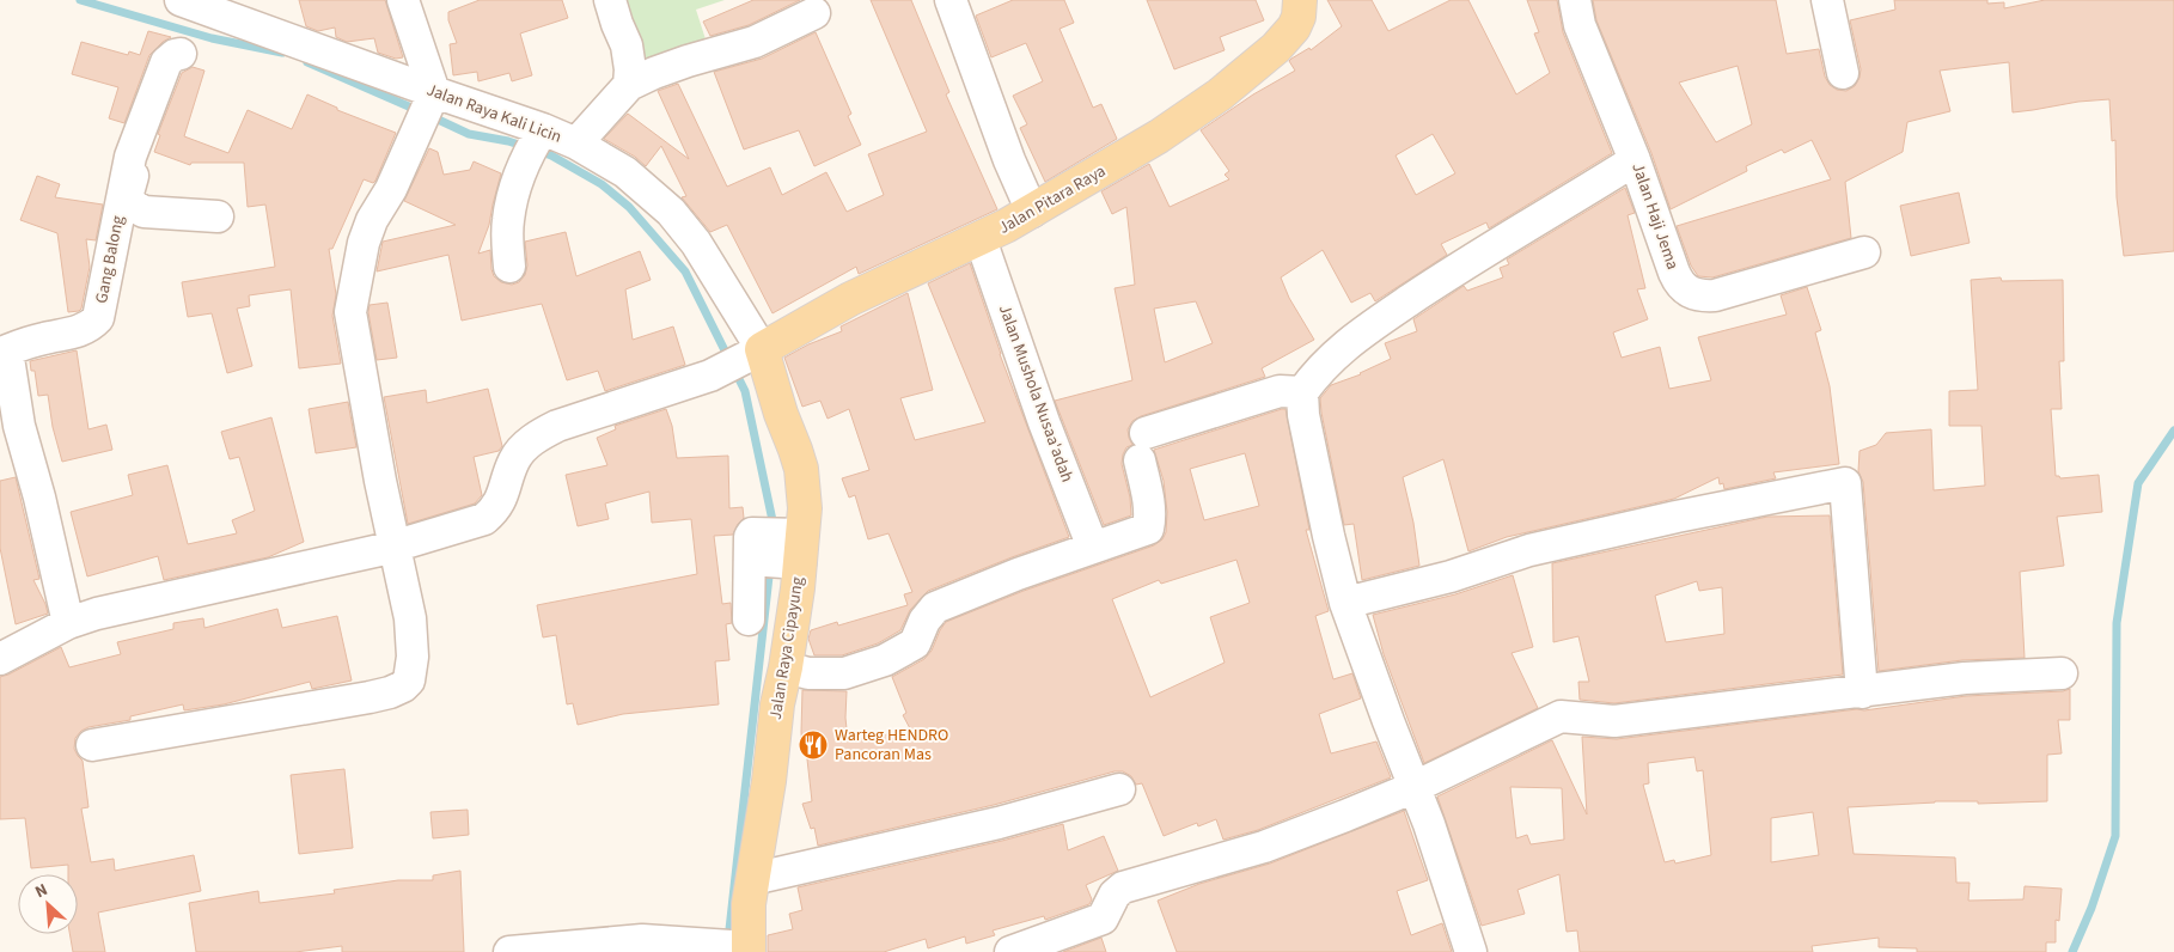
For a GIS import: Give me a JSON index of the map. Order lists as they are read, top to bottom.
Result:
{
  "streets": {
    "main road": ["Jalan Pitara Raya", "Jalan Raya Cipayung"],
    "street": [
      "Jalan Raya Kali Licin",
      "Jalan Haji Jema",
      "Gang Balong",
      "Jalan Mushola Nusaa'adah"
    ]
  },
  "crossings": [
    ["Jalan Raya Kali Licin", "Jalan Pitara Raya"],
    ["Jalan Raya Kali Licin", "Gang Balong"],
    ["Jalan Raya Kali Licin", "Jalan Raya Cipayung"],
    ["Jalan Pitara Raya", "Jalan Mushola Nusaa'adah"],
    ["Jalan Pitara Raya", "Jalan Raya Cipayung"]
  ],
  "places": {
    "restaurant": ["Warteg HENDRO Pancoran Mas"]
  },
  "north": "top left"
}
